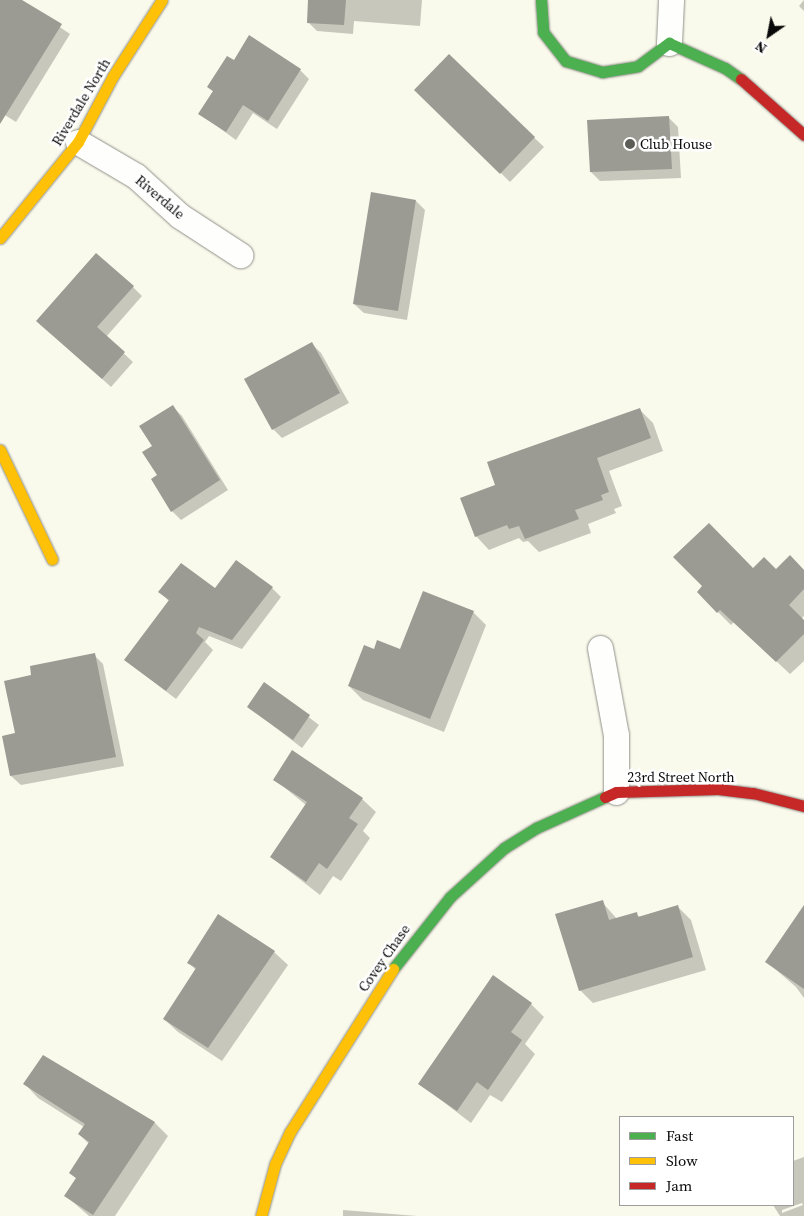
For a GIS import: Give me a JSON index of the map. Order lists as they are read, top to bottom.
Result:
{
  "streets": {
    "street": [
      "Riverdale North",
      "Riverdale",
      "23rd Street North",
      "Covey Chase"
    ]
  },
  "crossings": [
    ["Riverdale North", "Riverdale"],
    ["23rd Street North", "Covey Chase"]
  ],
  "places": ["Club House"],
  "legend": ["Fast", "Slow", "Jam"],
  "north": "bottom left"
}
